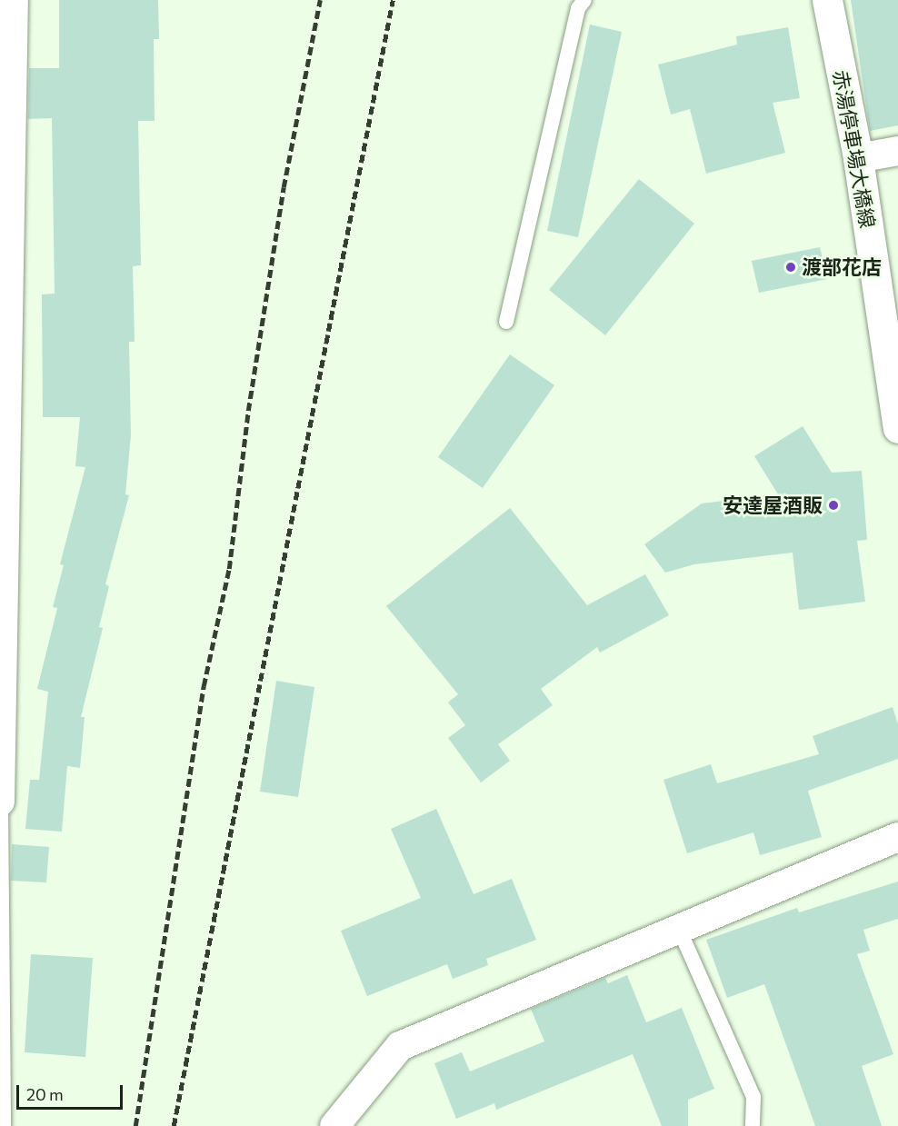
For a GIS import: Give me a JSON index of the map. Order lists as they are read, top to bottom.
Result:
{
  "streets": {
    "main road": ["赤湯停車場大橋線"]
  },
  "places": ["渡部花店", "安達屋酒販"],
  "scale_bar": "20 m"
}
